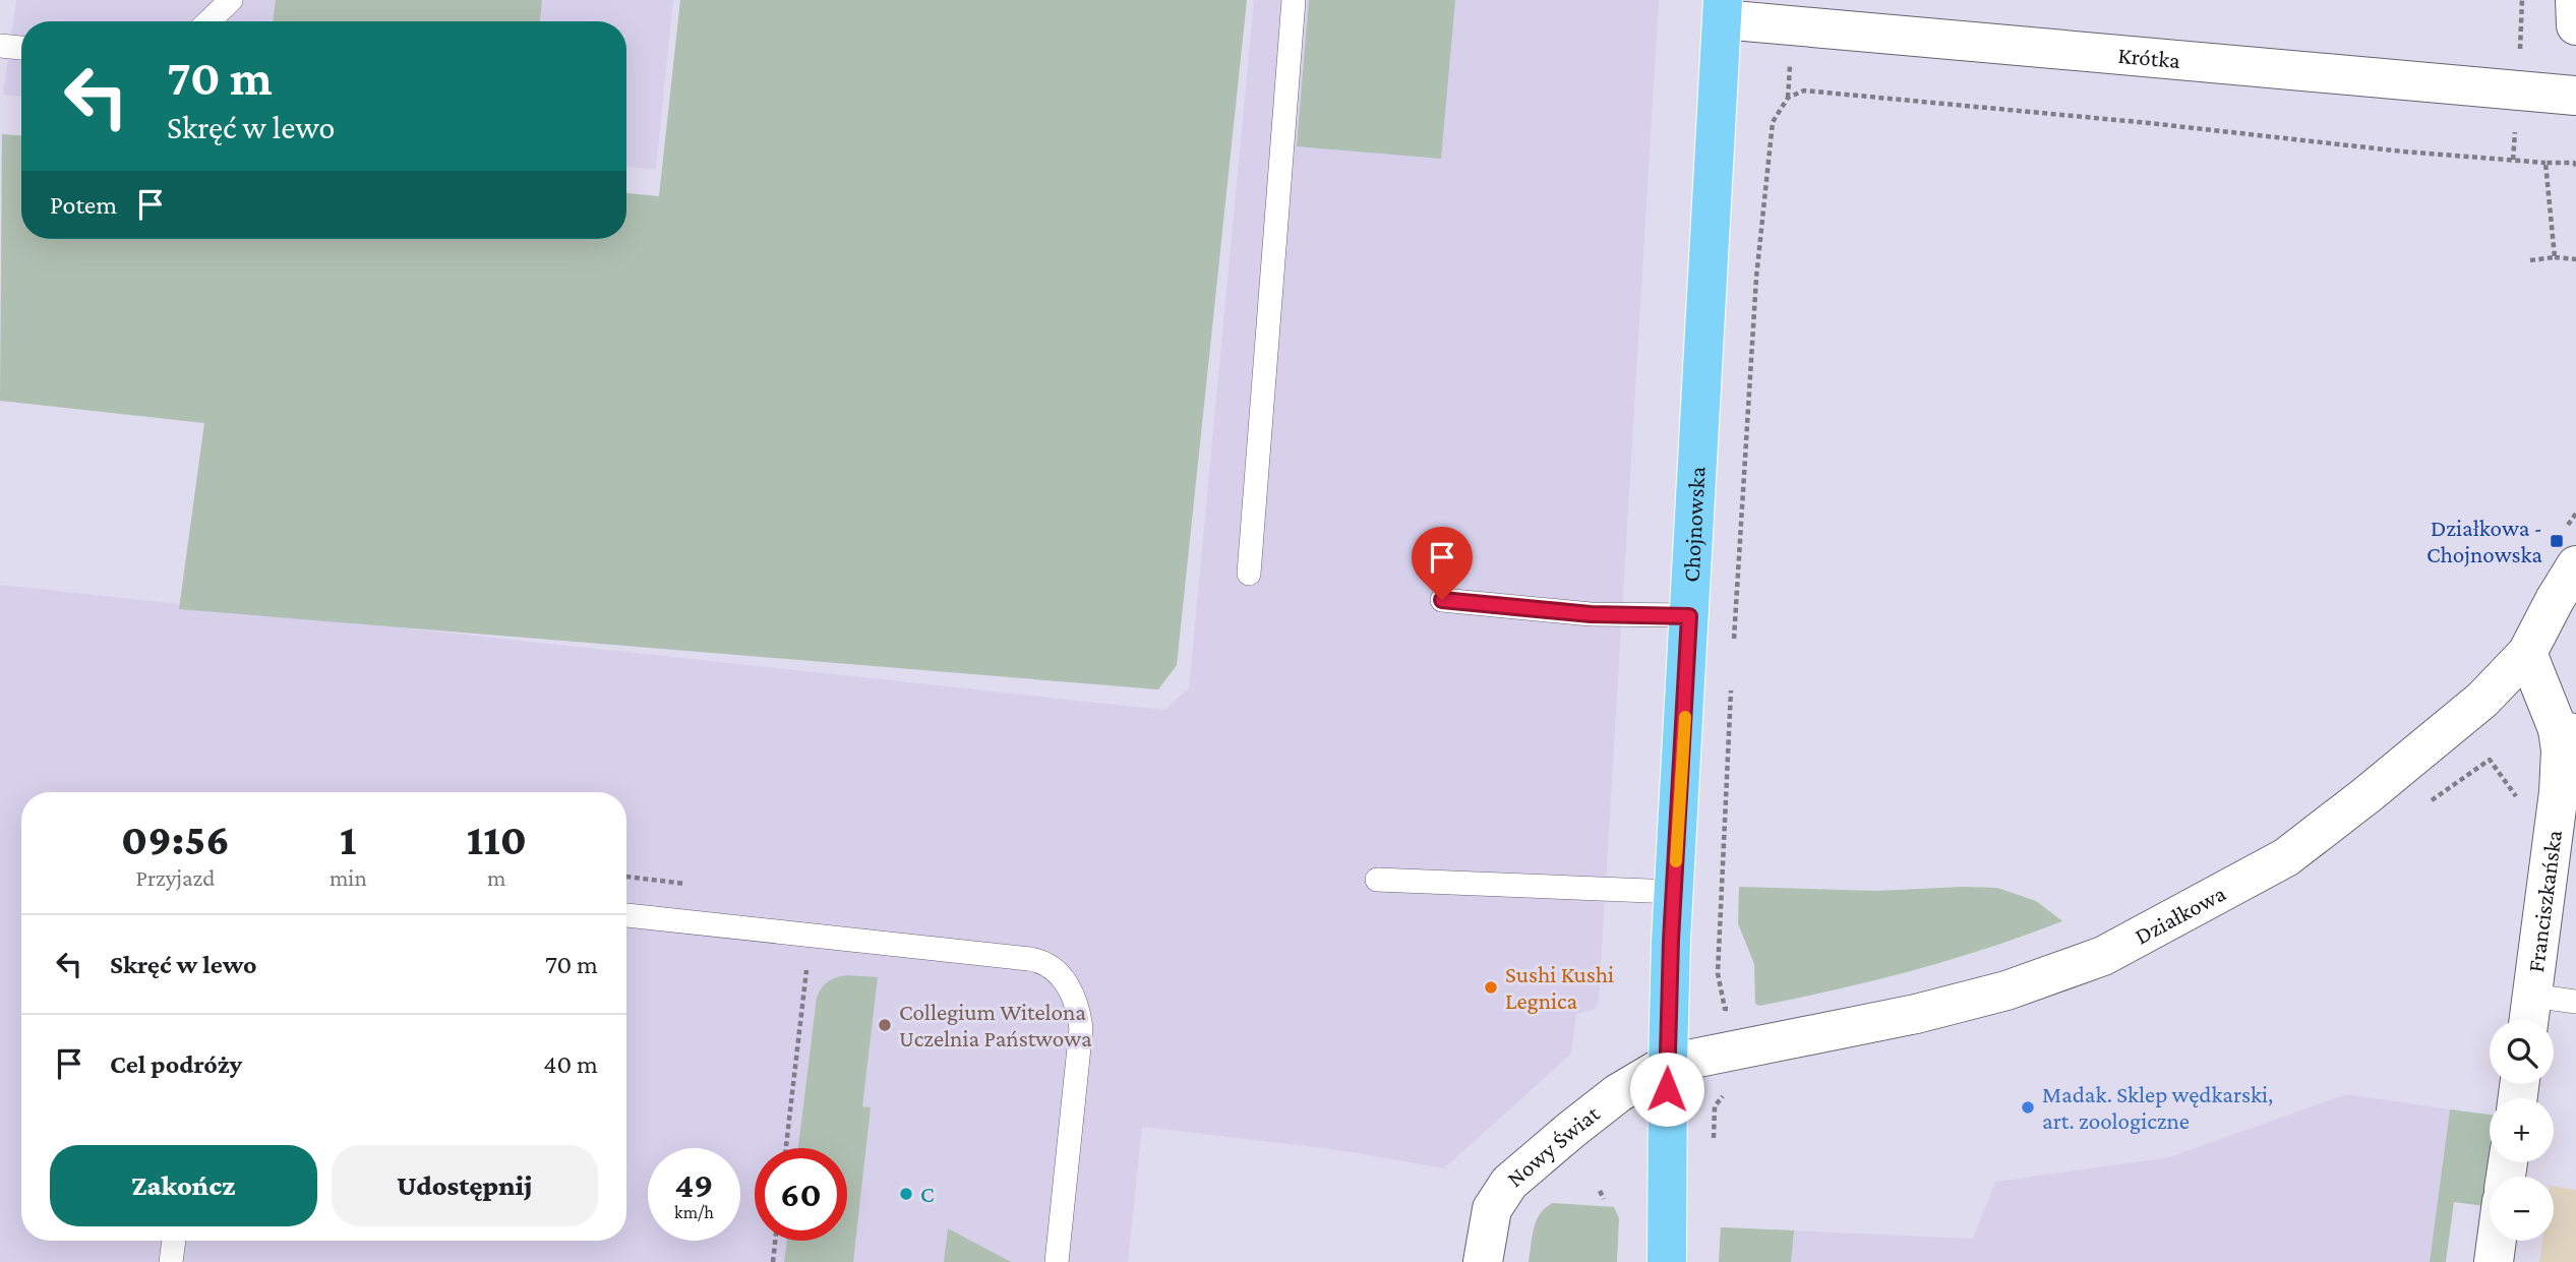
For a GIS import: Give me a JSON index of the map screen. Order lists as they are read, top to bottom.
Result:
{
  "streets": {
    "main road": ["Chojnowska"],
    "street": [
      "Krótka",
      "Franciszkańska",
      "Działkowa",
      "Nowy Świat"
    ]
  },
  "crossings": [
    ["Krótka", "Chojnowska"],
    ["Chojnowska", "Działkowa"],
    ["Chojnowska", "Nowy Świat"],
    ["Franciszkańska", "Działkowa"],
    ["Działkowa", "Nowy Świat"]
  ],
  "places": {
    "transit": ["Działkowa - Chojnowska"],
    "other": [
      "Sushi Kushi Legnica",
      "Collegium Witelona Uczelnia Państwowa",
      "Madak. Sklep wędkarski, art. zoologiczne",
      "C"
    ]
  },
  "page": {
    "turn": ["70 m", "Skręć w lewo"],
    "then": "Potem",
    "eta": [
      "09:56",
      "Przyjazd",
      "1",
      "min",
      "110",
      "m"
    ],
    "list": [
      {
        "name": "Skręć w lewo",
        "value": "70 m"
      },
      {
        "name": "Cel podróży",
        "value": "40 m"
      }
    ],
    "map_buttons": ["+", "−"],
    "buttons": ["Zakończ", "Udostępnij"],
    "speed": "49 km/h",
    "limit": "60"
  }
}
